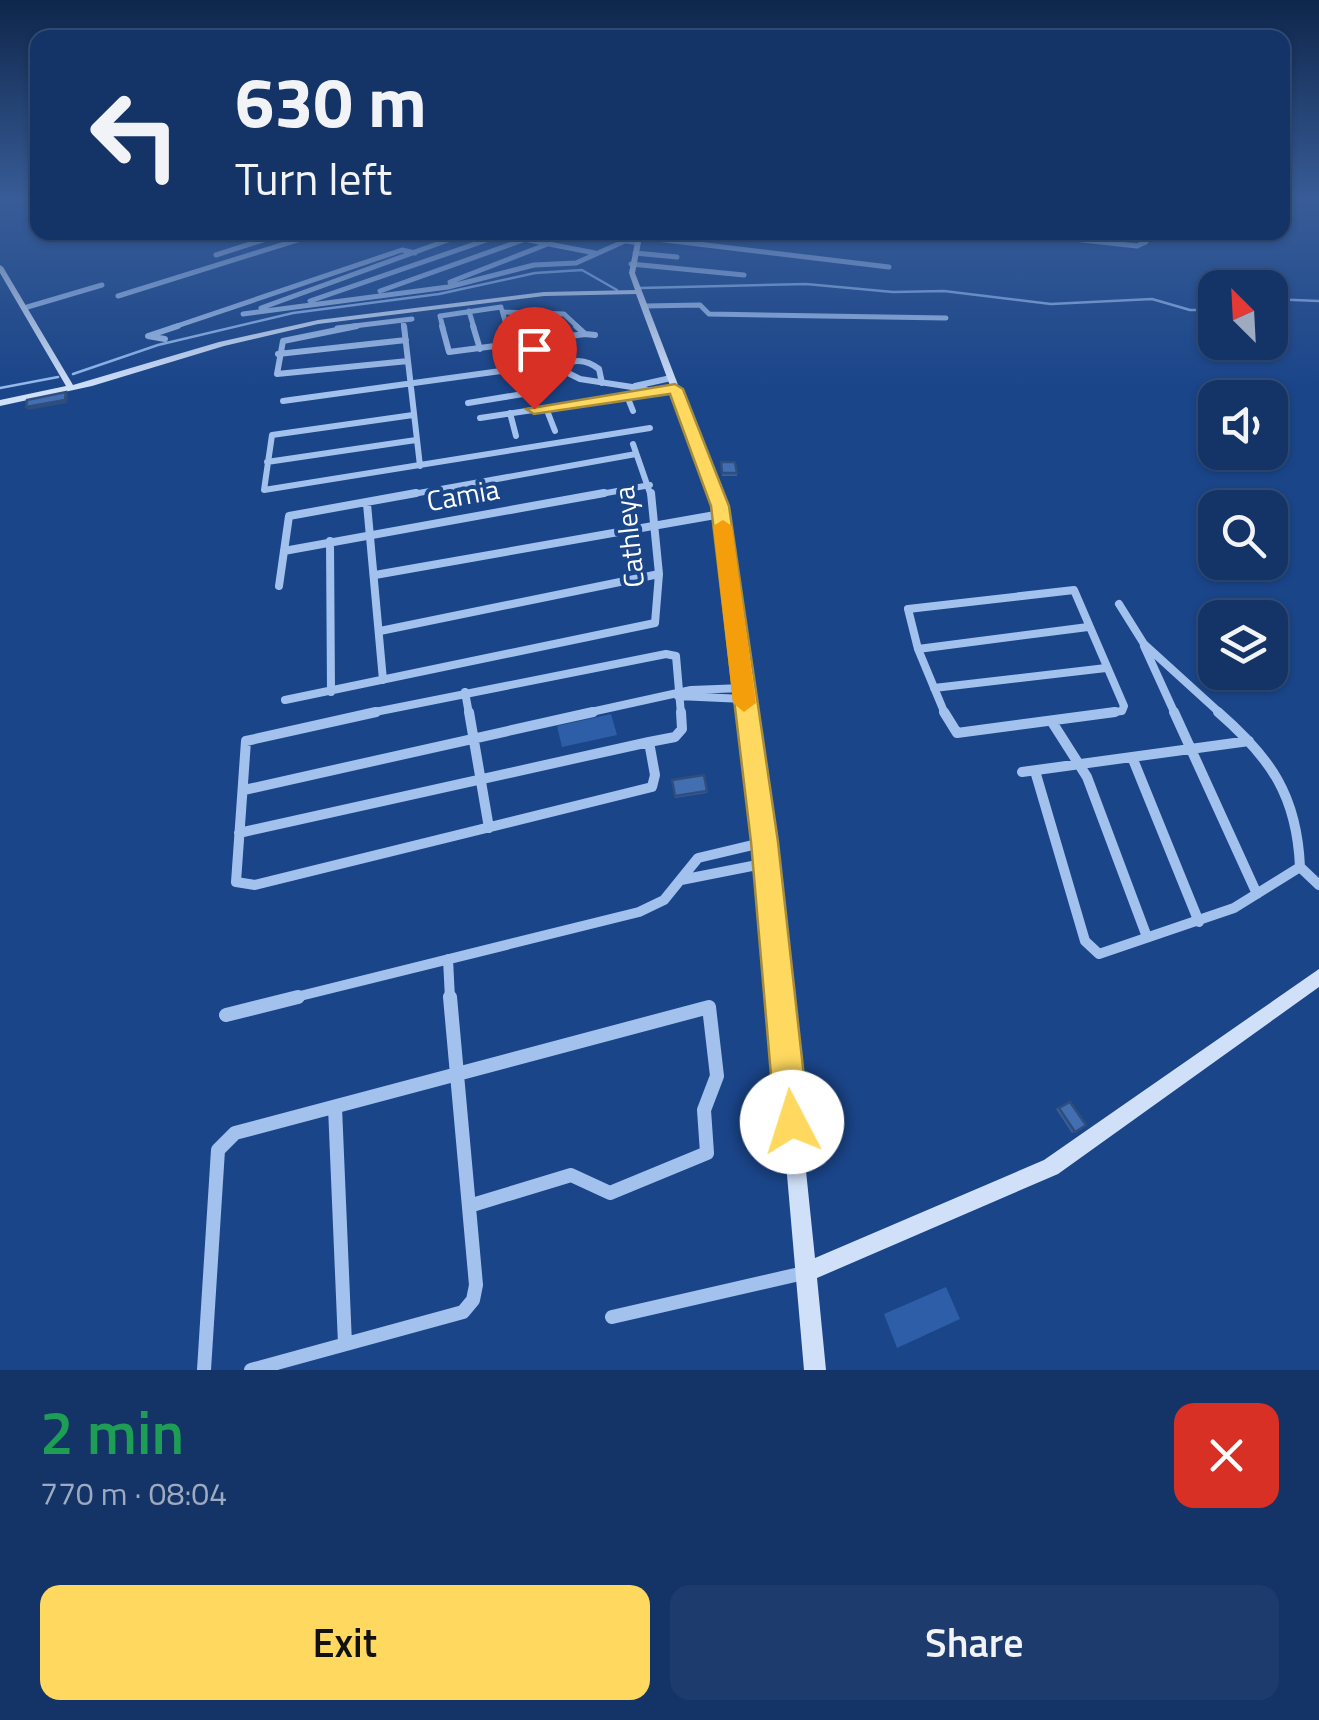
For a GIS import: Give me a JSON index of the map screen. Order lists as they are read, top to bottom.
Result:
{
  "streets": {
    "street": ["Camia", "Cathleya"]
  },
  "crossings": [
    ["Camia", "Cathleya"]
  ],
  "north": "top left",
  "page": {
    "turn": ["630 m", "Turn left"],
    "heading": ["2 min", "770 m · 08:04"],
    "buttons": ["Exit", "Share"]
  }
}
